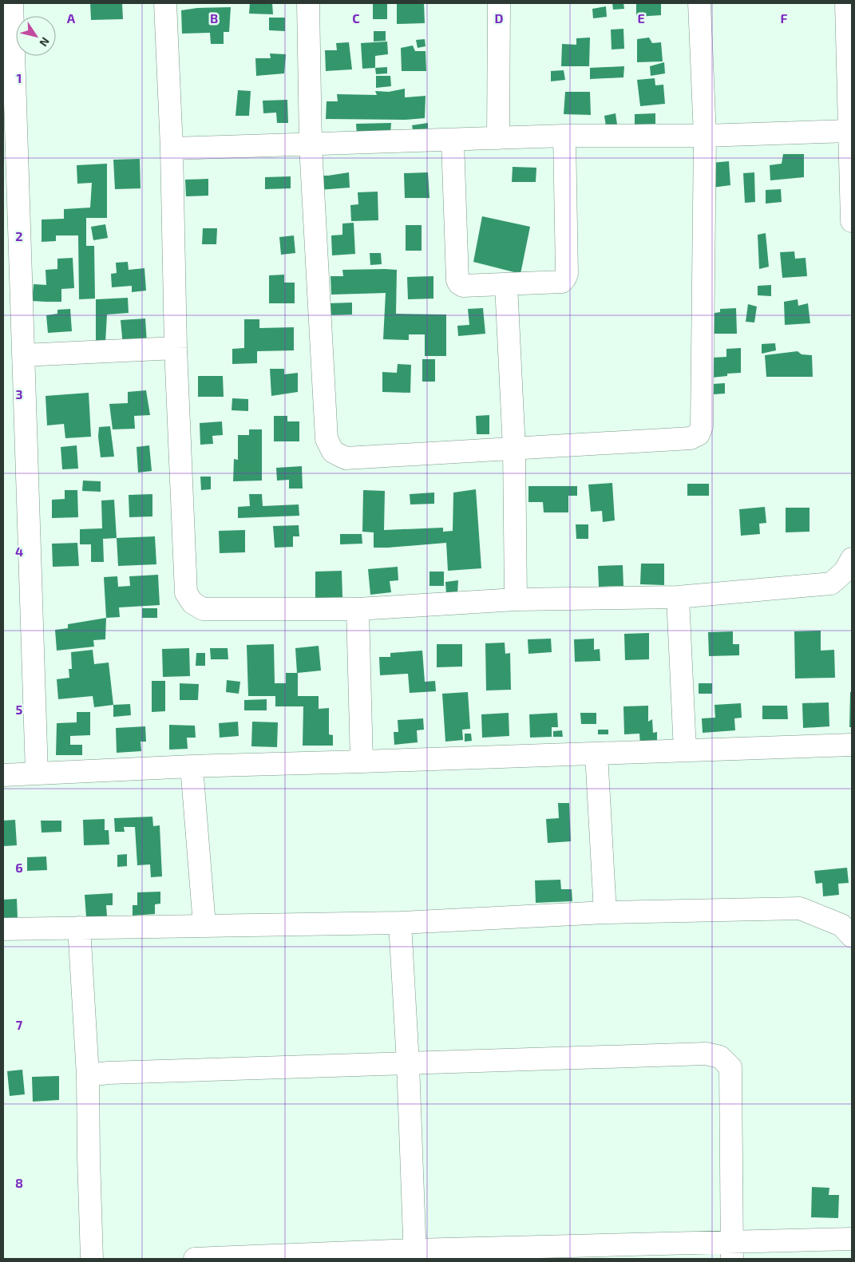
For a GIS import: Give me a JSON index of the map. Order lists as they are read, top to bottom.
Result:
{
  "north": "bottom right",
  "grid": {
    "columns": [
      "A",
      "B",
      "C",
      "D",
      "E",
      "F"
    ],
    "rows": [
      "1",
      "2",
      "3",
      "4",
      "5",
      "6",
      "7",
      "8"
    ]
  }
}
